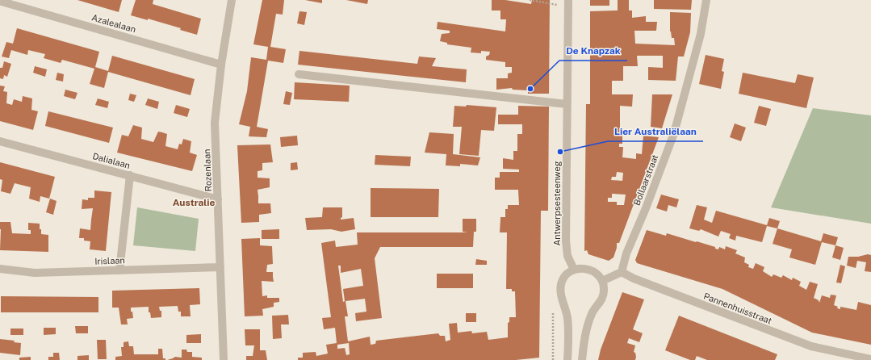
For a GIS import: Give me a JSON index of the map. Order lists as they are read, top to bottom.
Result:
{
  "streets": {
    "street": [
      "Azalealaan",
      "Dalialaan",
      "Rozenlaan",
      "Bollaarstraat",
      "Antwerpsesteenweg",
      "Irislaan",
      "Pannenhuisstraat"
    ]
  },
  "crossings": [
    ["Azalealaan", "Rozenlaan"],
    ["Dalialaan", "Rozenlaan"],
    ["Rozenlaan", "Irislaan"],
    ["Bollaarstraat", "Pannenhuisstraat"]
  ],
  "districts": ["Australie"],
  "places": ["De Knapzak", "Lier Australiëlaan"]
}
